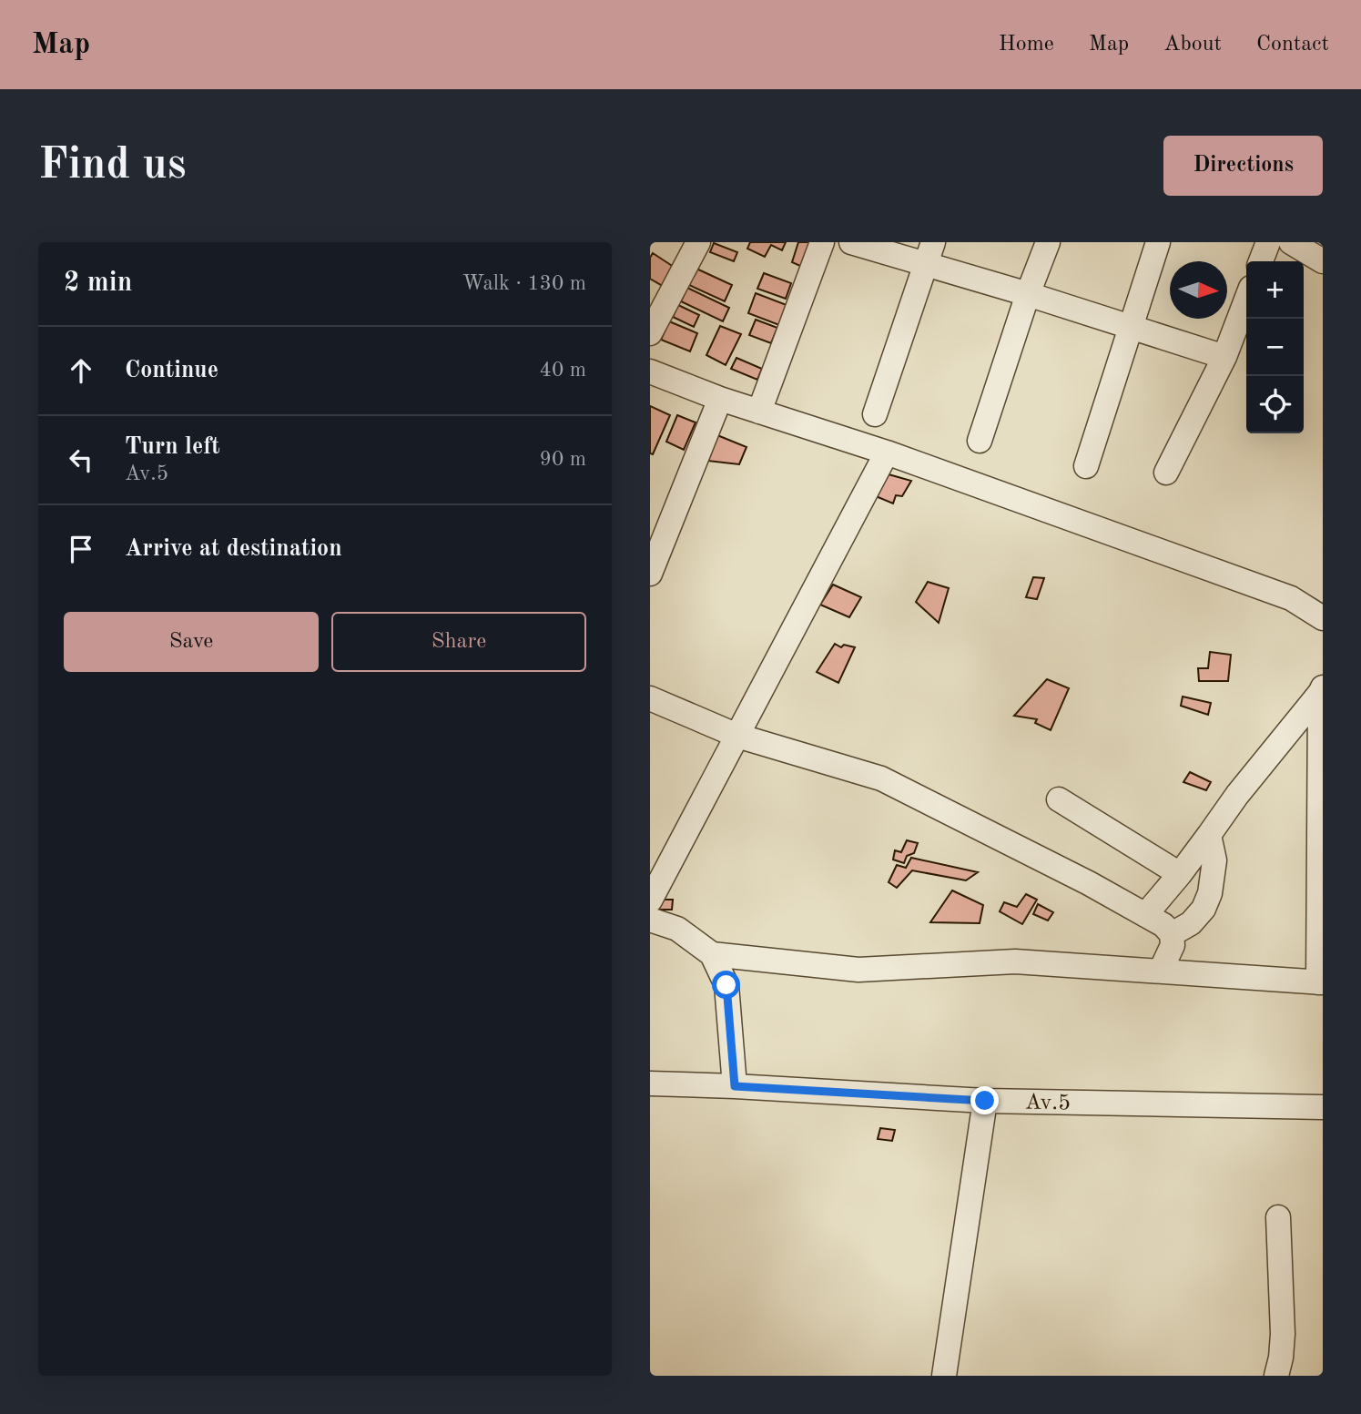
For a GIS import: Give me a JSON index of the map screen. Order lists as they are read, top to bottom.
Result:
{
  "streets": {
    "street": ["Av.5"]
  },
  "north": "right",
  "page": {
    "header": "Map",
    "nav": [
      "Home",
      "Map",
      "About",
      "Contact"
    ],
    "buttons": [
      "Directions",
      ["Save", "Share"]
    ],
    "title": "Find us",
    "heading": ["2 min", "Walk · 130 m"],
    "map_buttons": ["+", "−"],
    "list": [
      ["Continue", "40 m"],
      ["Turn left", "Av.5", "90 m"],
      "Arrive at destination"
    ]
  }
}
